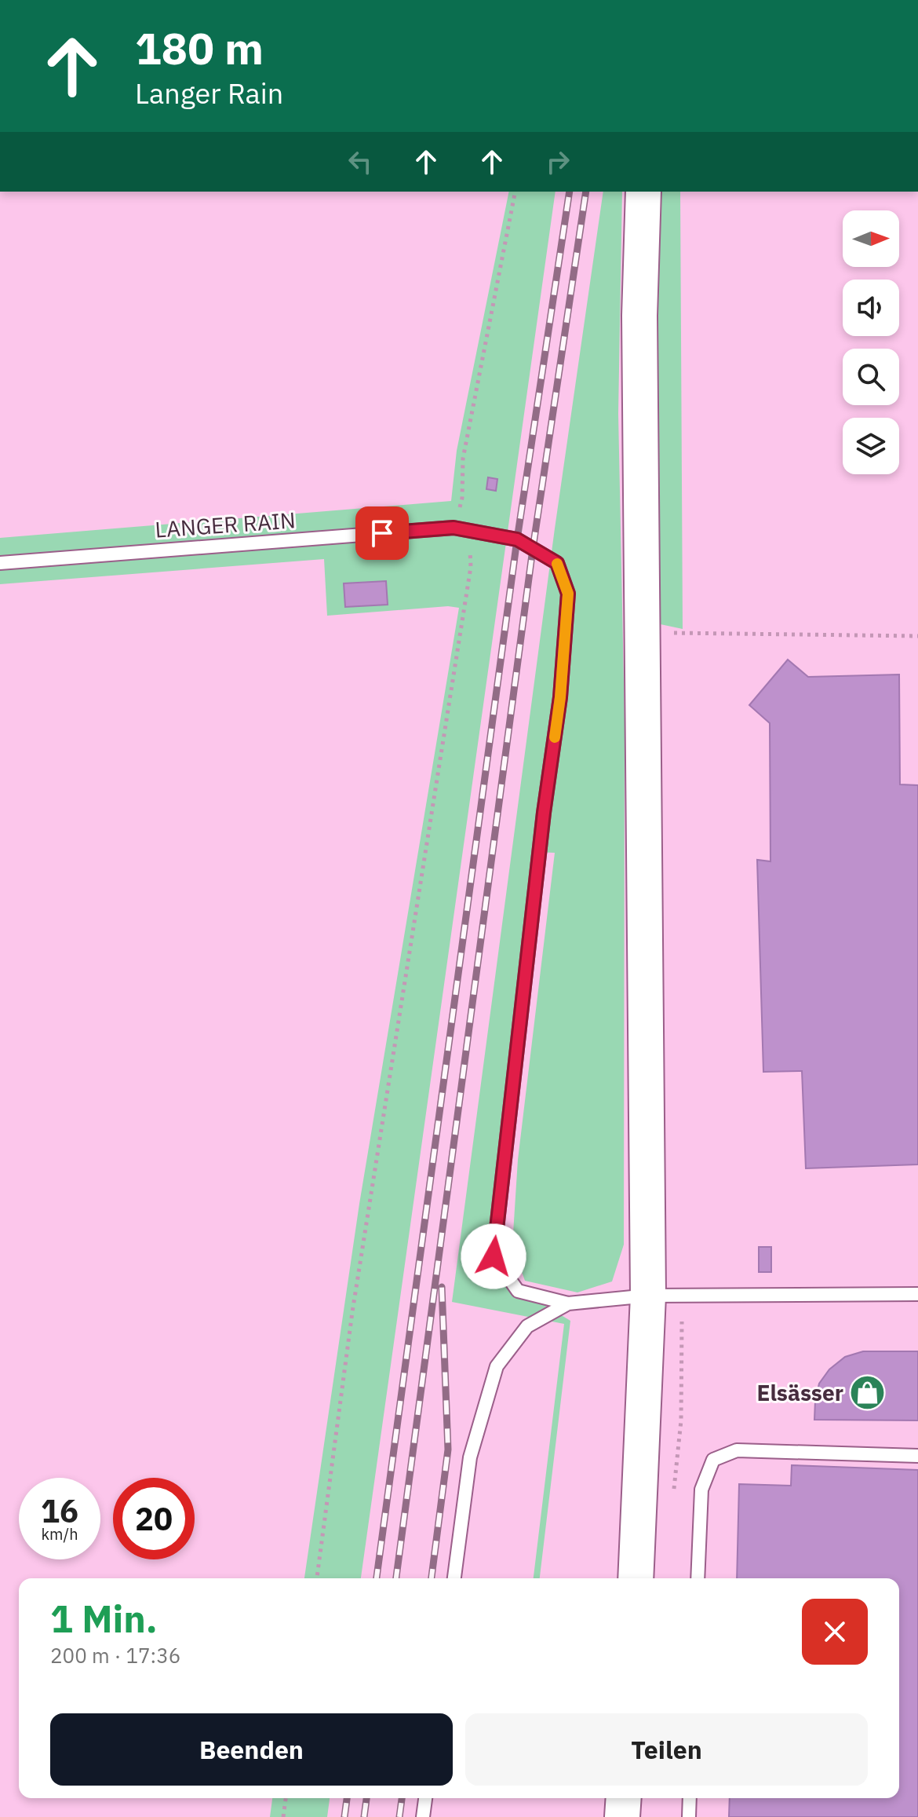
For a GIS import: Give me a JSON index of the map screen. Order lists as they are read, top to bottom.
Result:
{
  "streets": {
    "lane": ["LANGER RAIN"]
  },
  "places": {
    "shop": ["Elsässer"]
  },
  "north": "right",
  "page": {
    "turn": ["180 m", "Langer Rain"],
    "speed": "16 km/h",
    "limit": "20",
    "heading": ["1 Min.", "200 m · 17:36"],
    "buttons": ["Beenden", "Teilen"]
  }
}
